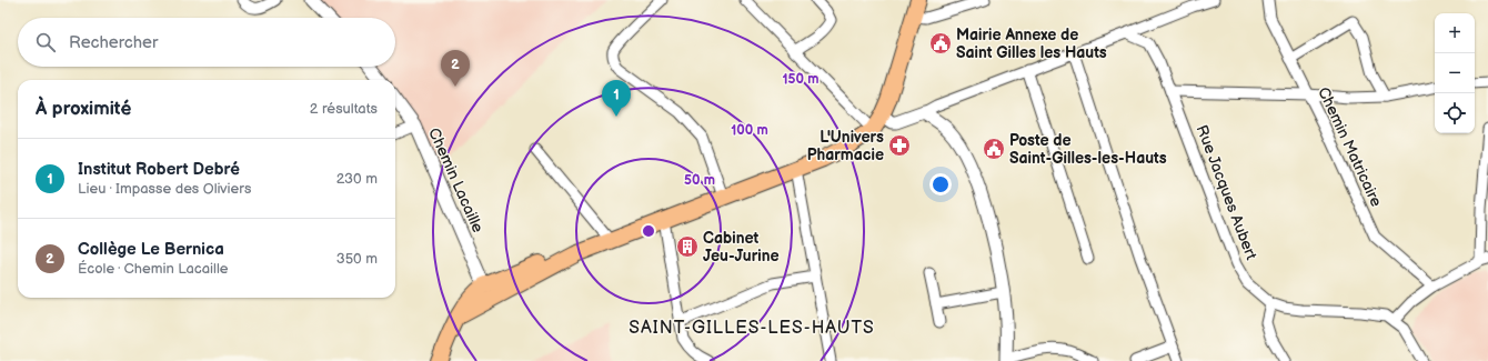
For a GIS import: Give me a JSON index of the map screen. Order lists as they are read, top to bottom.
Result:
{
  "streets": {
    "street": ["Chemin Matricaire", "Chemin Lacaille", "Rue Jacques Aubert"]
  },
  "districts": ["SAINT-GILLES-LES-HAUTS"],
  "places": {
    "public building": ["Mairie Annexe de Saint Gilles les Hauts", "Poste de Saint-Gilles-les-Hauts"],
    "pharmacy": ["L'Univers Pharmacie"],
    "building": ["Cabinet Jeu-Jurine"]
  },
  "page": {
    "map_buttons": ["+", "−"],
    "search": "Rechercher",
    "pins": ["2", "1"],
    "heading": ["À proximité", "2 résultats"],
    "list": [
      {
        "mark": "1",
        "name": "Institut Robert Debré",
        "note": "Lieu · Impasse des Oliviers",
        "value": "230 m"
      },
      {
        "mark": "2",
        "name": "Collège Le Bernica",
        "note": "École · Chemin Lacaille",
        "value": "350 m"
      }
    ]
  },
  "rings": ["150 m", "100 m", "50 m"]
}
